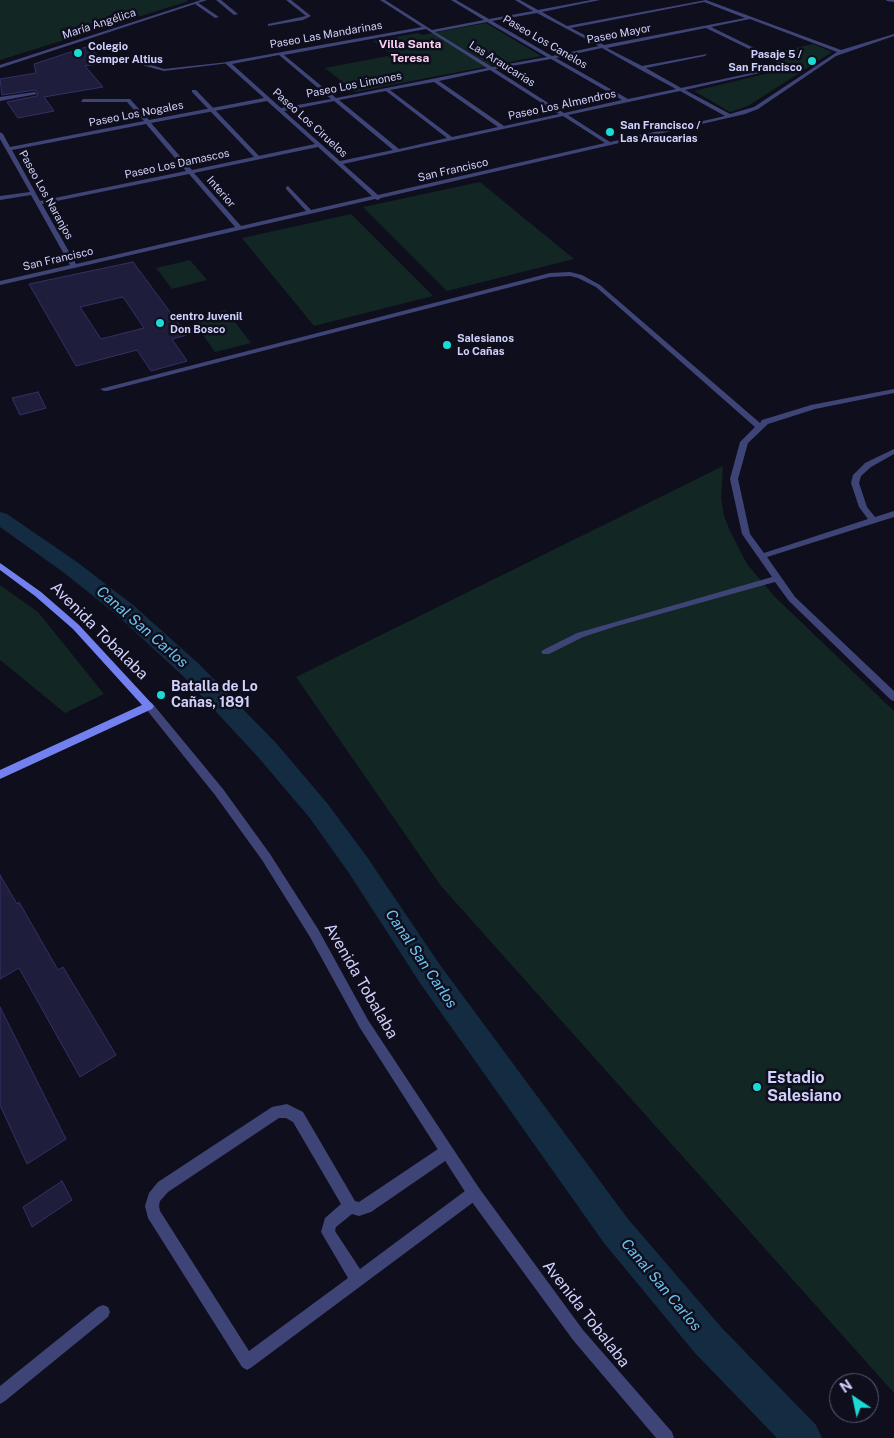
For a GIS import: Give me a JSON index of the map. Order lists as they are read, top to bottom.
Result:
{
  "streets": {
    "main road": ["Avenida Tobalaba"],
    "street": [
      "María Angélica",
      "Paseo Mayor",
      "Paseo Las Mandarinas",
      "Paseo Los Canelos",
      "Las Araucarias",
      "Paseo Los Limones",
      "Paseo Los Almendros",
      "Paseo Los Nogales",
      "Paseo Los Ciruelos",
      "Paseo Los Damascos",
      "San Francisco",
      "Interior",
      "Paseo Los Naranjos"
    ]
  },
  "crossings": [
    ["Paseo Mayor", "Paseo Los Canelos"],
    ["Paseo Mayor", "Las Araucarias"],
    ["Paseo Mayor", "Paseo Los Limones"],
    ["Paseo Mayor", "Paseo Los Almendros"],
    ["Paseo Las Mandarinas", "Paseo Los Canelos"],
    ["Paseo Las Mandarinas", "Las Araucarias"],
    ["Paseo Las Mandarinas", "Paseo Los Ciruelos"],
    ["Paseo Los Canelos", "Paseo Los Almendros"],
    ["Las Araucarias", "Paseo Los Limones"],
    ["Las Araucarias", "Paseo Los Almendros"],
    ["Las Araucarias", "San Francisco"],
    ["Paseo Los Limones", "Paseo Los Ciruelos"],
    ["Paseo Los Almendros", "Paseo Los Ciruelos"],
    ["Paseo Los Nogales", "Paseo Los Ciruelos"],
    ["Paseo Los Nogales", "Interior"],
    ["Paseo Los Nogales", "Paseo Los Naranjos"],
    ["Paseo Los Ciruelos", "Paseo Los Damascos"],
    ["Paseo Los Ciruelos", "San Francisco"],
    ["Paseo Los Damascos", "Interior"],
    ["Paseo Los Damascos", "Paseo Los Naranjos"],
    ["San Francisco", "Interior"],
    ["San Francisco", "Paseo Los Naranjos"]
  ],
  "districts": ["Villa Santa Teresa"],
  "water": ["Canal San Carlos"],
  "places": [
    "Colegio Semper Altius",
    "Pasaje 5 / San Francisco",
    "San Francisco / Las Araucarias",
    "centro Juvenil Don Bosco",
    "Salesianos Lo Cañas",
    "Batalla de Lo Cañas, 1891",
    "Estadio Salesiano"
  ],
  "north": "top left"
}
